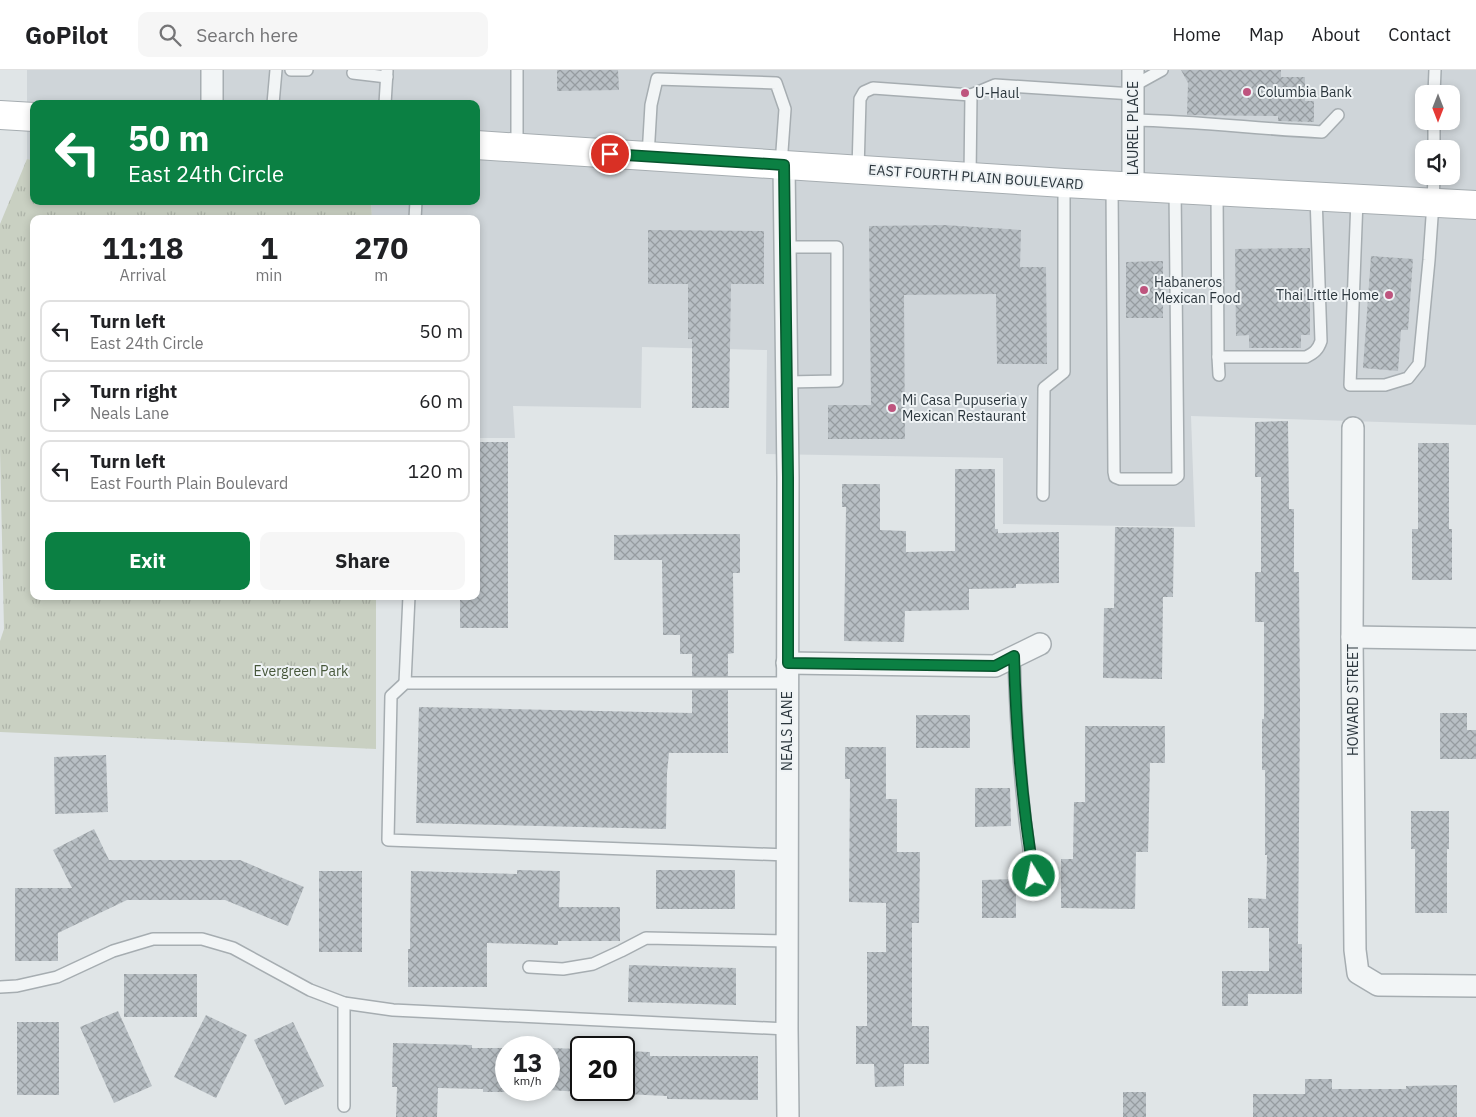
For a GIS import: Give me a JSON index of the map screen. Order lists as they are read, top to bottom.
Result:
{
  "streets": {
    "main road": ["EAST FOURTH PLAIN BOULEVARD"],
    "street": ["LAUREL PLACE", "HOWARD STREET", "NEALS LANE"]
  },
  "crossings": [
    ["LAUREL PLACE", "EAST FOURTH PLAIN BOULEVARD"],
    ["EAST FOURTH PLAIN BOULEVARD", "NEALS LANE"]
  ],
  "parks": ["Evergreen Park"],
  "places": [
    "Columbia Bank",
    "U-Haul",
    "Habaneros Mexican Food",
    "Thai Little Home",
    "Mi Casa Pupuseria y Mexican Restaurant"
  ],
  "north": "bottom",
  "page": {
    "header": "GoPilot",
    "search": "Search here",
    "nav": [
      "Home",
      "Map",
      "About",
      "Contact"
    ],
    "turn": ["50 m", "East 24th Circle"],
    "eta": [
      "11:18",
      "Arrival",
      "1",
      "min",
      "270",
      "m"
    ],
    "list": [
      {
        "name": "Turn left",
        "note": "East 24th Circle",
        "value": "50 m"
      },
      {
        "name": "Turn right",
        "note": "Neals Lane",
        "value": "60 m"
      },
      {
        "name": "Turn left",
        "note": "East Fourth Plain Boulevard",
        "value": "120 m"
      }
    ],
    "buttons": ["Exit", "Share"],
    "speed": "13 km/h",
    "limit": "20"
  }
}
